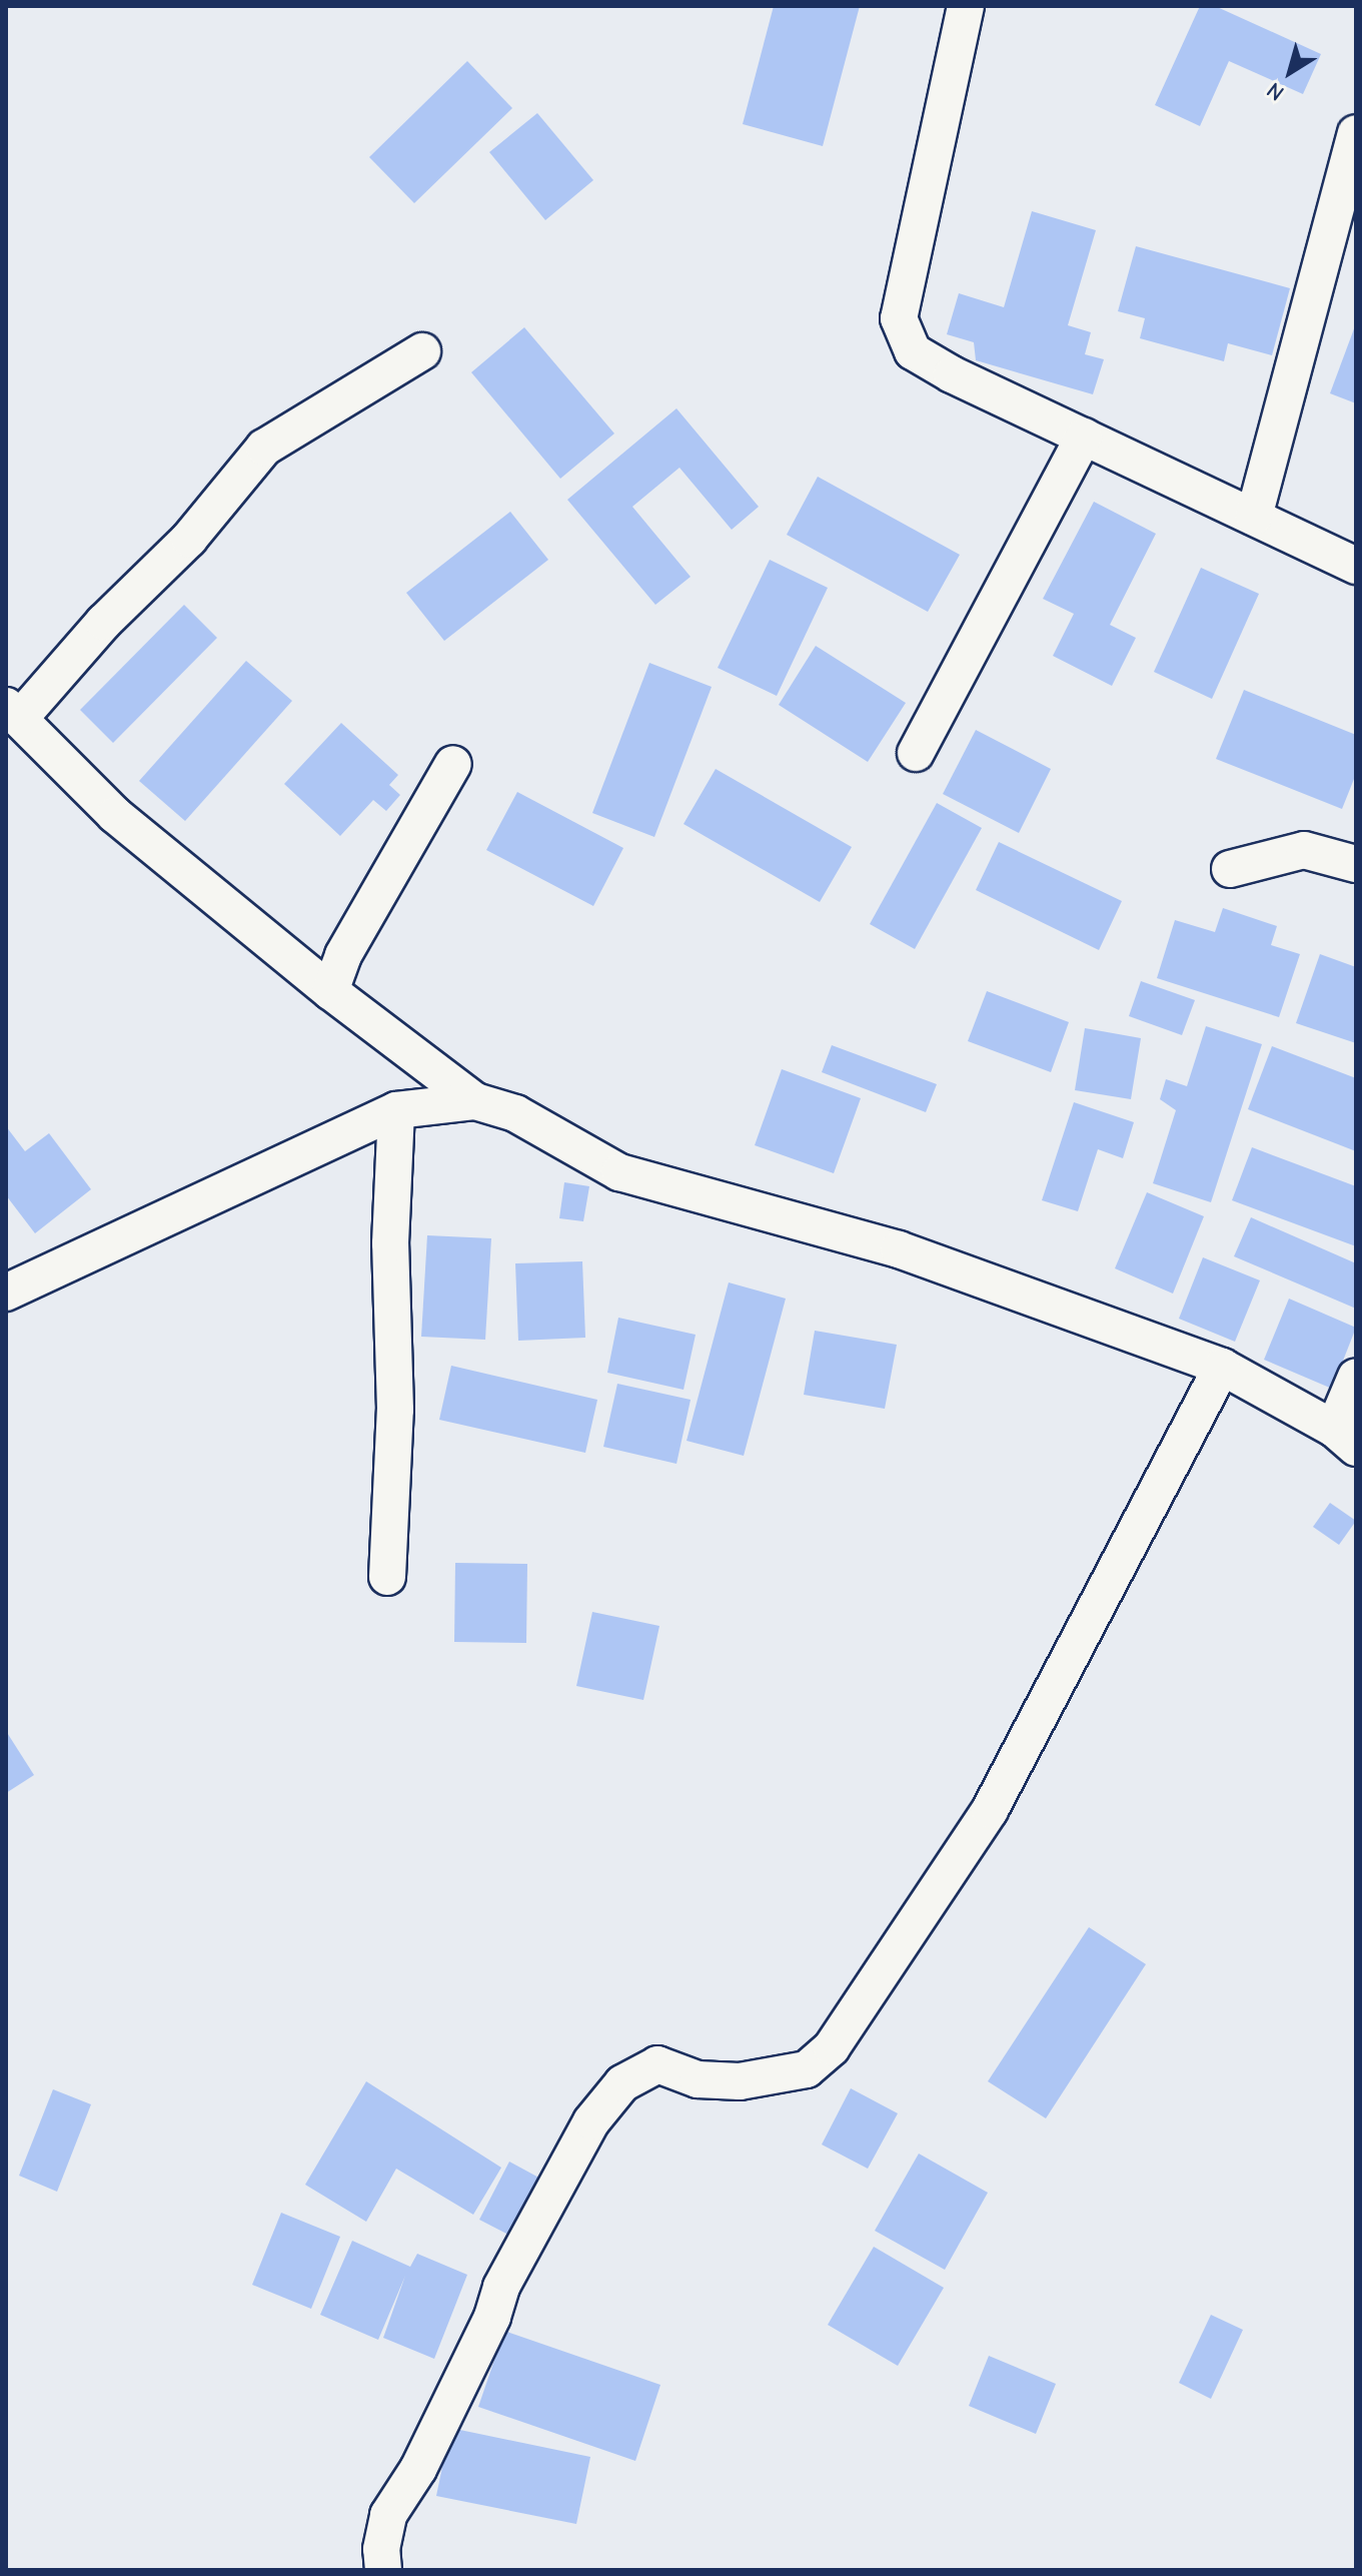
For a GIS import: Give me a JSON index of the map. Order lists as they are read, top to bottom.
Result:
{
  "north": "bottom left"
}
